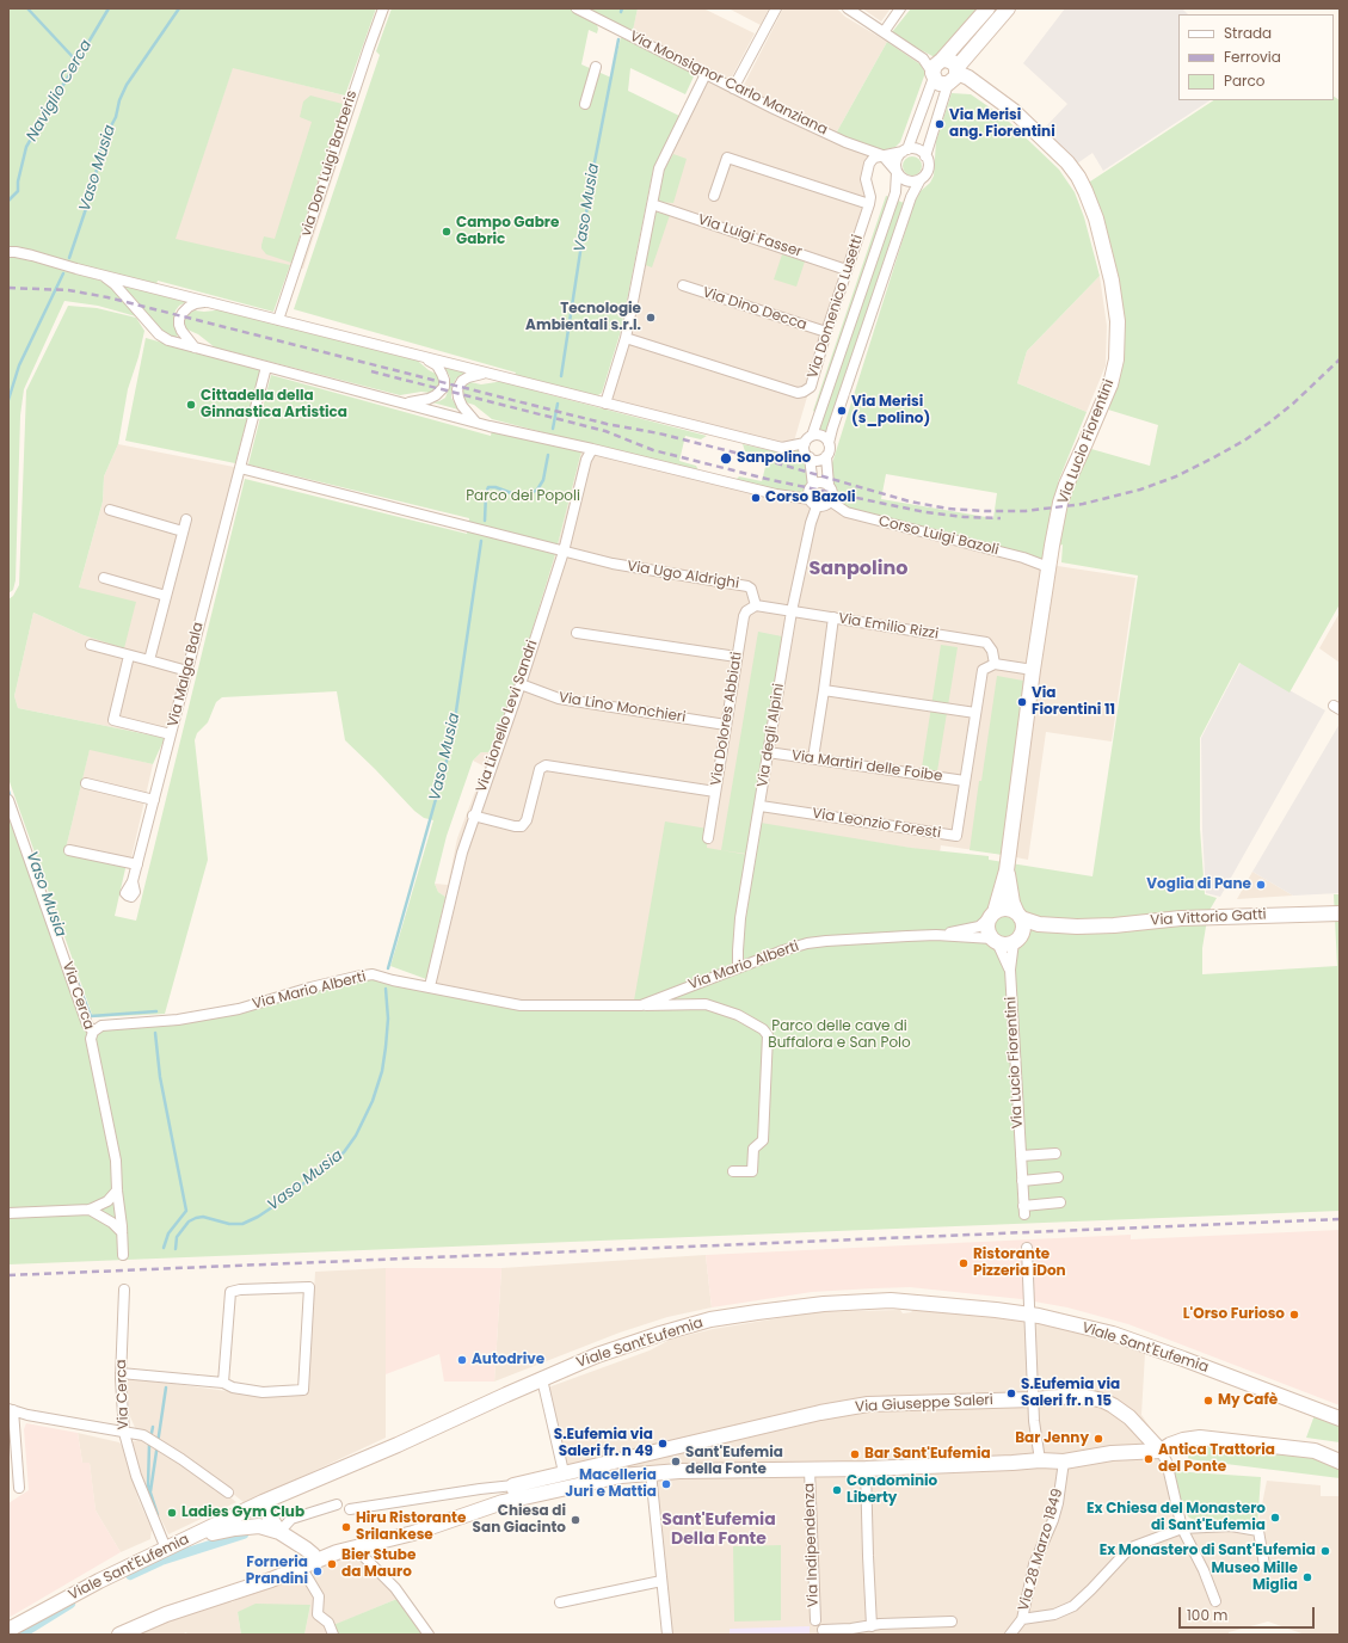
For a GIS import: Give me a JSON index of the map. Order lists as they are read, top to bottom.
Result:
{
  "streets": {
    "street": [
      "Via Monsignor Carlo Manziana",
      "via Don Luigi Barberis",
      "Via Luigi Fasser",
      "Via Domenico Lusetti",
      "Via Dino Decca",
      "Via Lucio Fiorentini",
      "Corso Luigi Bazoli",
      "Via Ugo Aldrighi",
      "Via Emilio Rizzi",
      "Via Malga Bala",
      "Via Lino Monchieri",
      "Via Lionello Levi Sandri",
      "Via Dolores Abbiati",
      "Via degli Alpini",
      "Via Martiri delle Foibe",
      "Via Leonzio Foresti",
      "Via Vittorio Gatti",
      "Via Mario Alberti",
      "Via Cerca",
      "Viale Sant'Eufemia",
      "Via Giuseppe Saleri",
      "Via Indipendenza",
      "Via 28 Marzo 1849"
    ]
  },
  "crossings": [
    ["Via Monsignor Carlo Manziana", "Via Domenico Lusetti"],
    ["Via Luigi Fasser", "Via Domenico Lusetti"],
    ["Via Domenico Lusetti", "Via Dino Decca"],
    ["Via Lucio Fiorentini", "Corso Luigi Bazoli"],
    ["Via Lucio Fiorentini", "Via Vittorio Gatti"],
    ["Via Lucio Fiorentini", "Via Mario Alberti"],
    ["Corso Luigi Bazoli", "Via degli Alpini"],
    ["Via Ugo Aldrighi", "Via Lionello Levi Sandri"],
    ["Via Ugo Aldrighi", "Via Dolores Abbiati"],
    ["Via Emilio Rizzi", "Via degli Alpini"],
    ["Via Emilio Rizzi", "Via Leonzio Foresti"],
    ["Via Lino Monchieri", "Via Lionello Levi Sandri"],
    ["Via Lino Monchieri", "Via Dolores Abbiati"],
    ["Via Lionello Levi Sandri", "Via Mario Alberti"],
    ["Via degli Alpini", "Via Martiri delle Foibe"],
    ["Via degli Alpini", "Via Leonzio Foresti"],
    ["Via degli Alpini", "Via Mario Alberti"],
    ["Via Martiri delle Foibe", "Via Leonzio Foresti"],
    ["Via Vittorio Gatti", "Via Mario Alberti"],
    ["Via Mario Alberti", "Via Cerca"],
    ["Via Cerca", "Viale Sant'Eufemia"],
    ["Via Giuseppe Saleri", "Via Indipendenza"],
    ["Via Indipendenza", "Via 28 Marzo 1849"]
  ],
  "districts": ["Sanpolino", "Sant'Eufemia Della Fonte"],
  "water": ["Naviglio Cerca", "Vaso Musia"],
  "parks": ["Parco dei Popoli", "Parco delle cave di Buffalora e San Polo"],
  "places": [
    "Via Merisi ang. Fiorentini",
    "Campo Gabre Gabric",
    "Tecnologie Ambientali s.r.l.",
    "Cittadella della Ginnastica Artistica",
    "Via Merisi (s_polino)",
    "Sanpolino",
    "Corso Bazoli",
    "Via Fiorentini 11",
    "Voglia di Pane",
    "Ristorante Pizzeria iDon",
    "L'Orso Furioso",
    "Autodrive",
    "S.Eufemia via Saleri fr. n 15",
    "My Cafè",
    "Bar Jenny",
    "S.Eufemia via Saleri fr. n 49",
    "Bar Sant'Eufemia",
    "Antica Trattoria del Ponte",
    "Sant'Eufemia della Fonte",
    "Macelleria Juri e Mattia",
    "Condominio Liberty",
    "Ladies Gym Club",
    "Ex Chiesa del Monastero di Sant'Eufemia",
    "Chiesa di San Giacinto",
    "Hiru Ristorante Srilankese",
    "Ex Monastero di Sant'Eufemia",
    "Bier Stube da Mauro",
    "Forneria Prandini",
    "Museo Mille Miglia"
  ],
  "legend": ["Strada", "Ferrovia", "Parco"],
  "scale_bar": "100 m"
}
